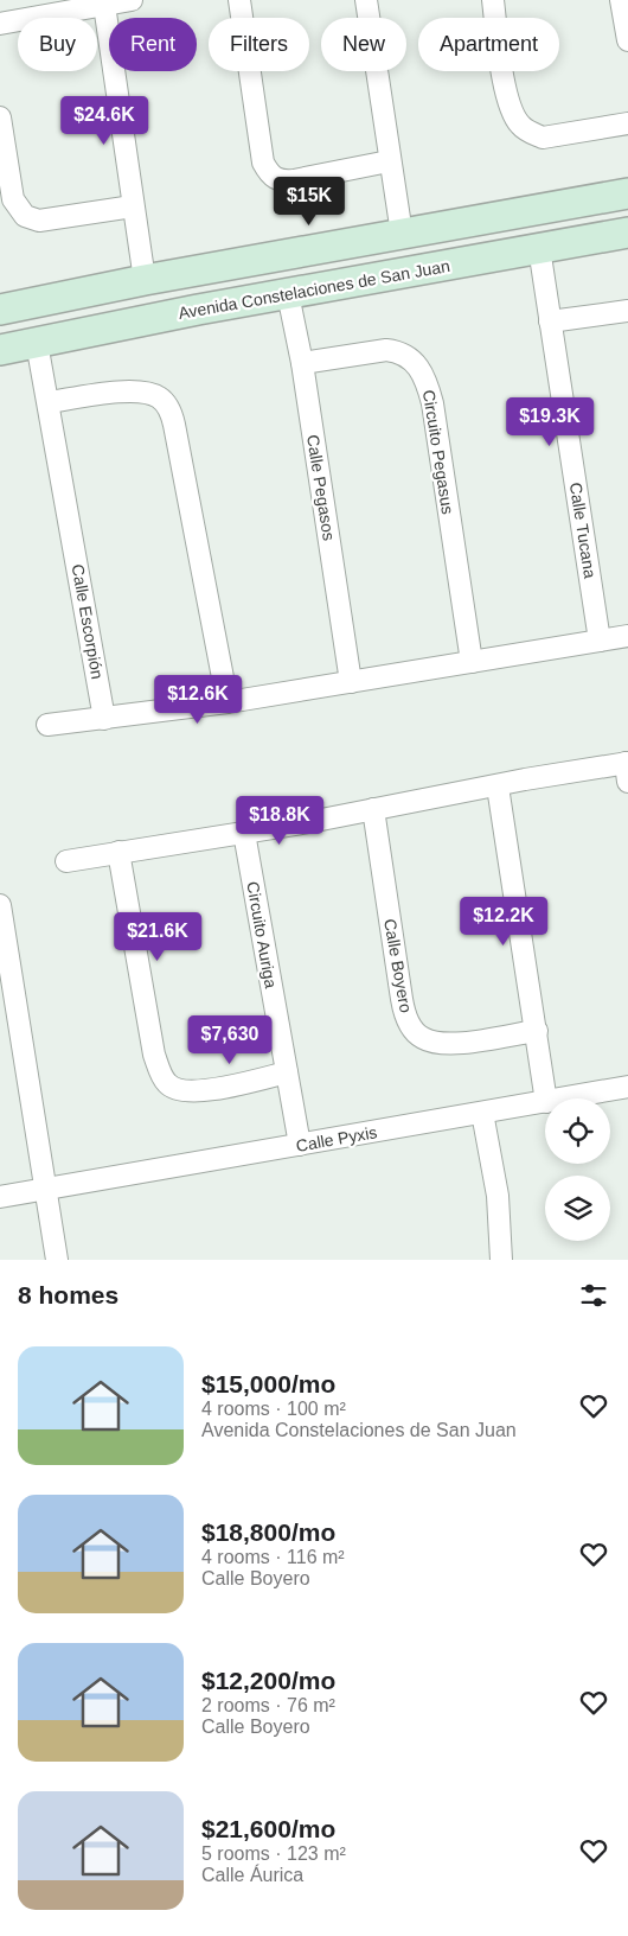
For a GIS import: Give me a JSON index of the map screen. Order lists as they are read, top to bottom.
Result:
{
  "streets": {
    "street": [
      "Avenida Constelaciones de San Juan",
      "Circuito Pegasus",
      "Calle Pegasos",
      "Calle Tucana",
      "Calle Escorpión",
      "Circuito Auriga",
      "Calle Boyero",
      "Calle Pyxis"
    ]
  },
  "crossings": [
    ["Avenida Constelaciones de San Juan", "Calle Pegasos"],
    ["Avenida Constelaciones de San Juan", "Calle Tucana"],
    ["Avenida Constelaciones de San Juan", "Calle Escorpión"],
    ["Circuito Pegasus", "Calle Pegasos"],
    ["Circuito Auriga", "Calle Pyxis"]
  ],
  "page": {
    "chip": [
      "Buy",
      "Rent",
      "Filters",
      "New",
      "Apartment"
    ],
    "price": [
      "$24.6K",
      "$15K",
      "$19.3K",
      "$12.6K",
      "$18.8K",
      "$12.2K",
      "$21.6K",
      "$7,630"
    ],
    "heading": "8 homes",
    "list": [
      {
        "name": "$15,000/mo",
        "note": "4 rooms · 100 m² · Avenida Constelaciones de San Juan"
      },
      {
        "name": "$18,800/mo",
        "note": "4 rooms · 116 m² · Calle Boyero"
      },
      {
        "name": "$12,200/mo",
        "note": "2 rooms · 76 m² · Calle Boyero"
      },
      {
        "name": "$21,600/mo",
        "note": "5 rooms · 123 m² · Calle Áurica"
      }
    ]
  }
}
